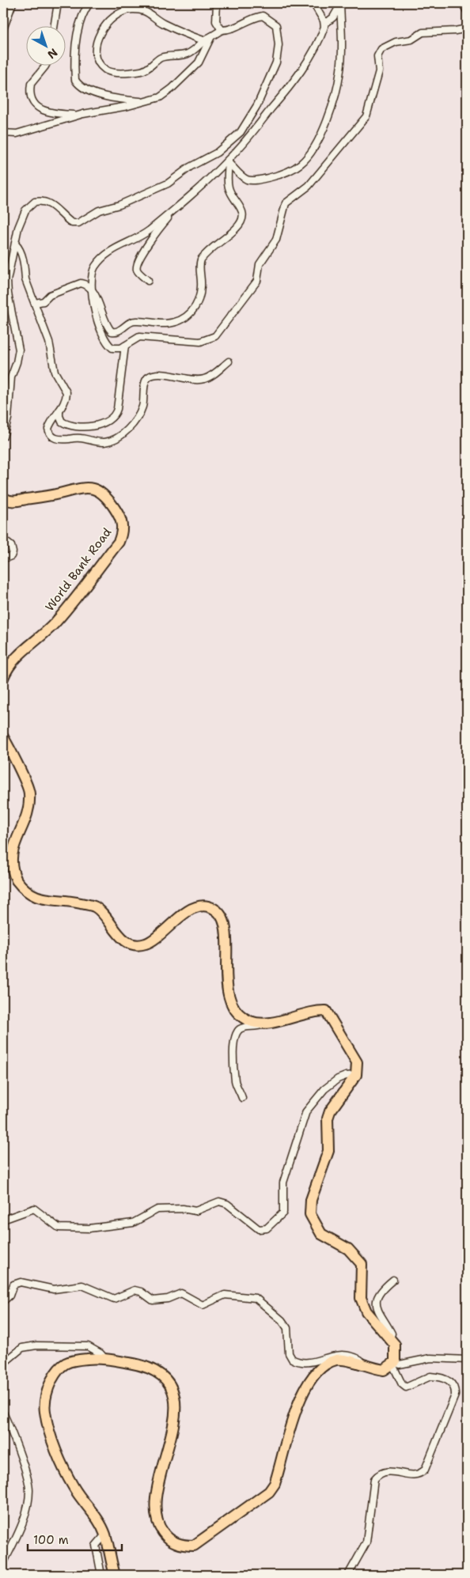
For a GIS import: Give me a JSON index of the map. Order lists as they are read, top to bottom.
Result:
{
  "streets": {
    "main road": ["World Bank Road"]
  },
  "scale_bar": "100 m",
  "north": "bottom right"
}
